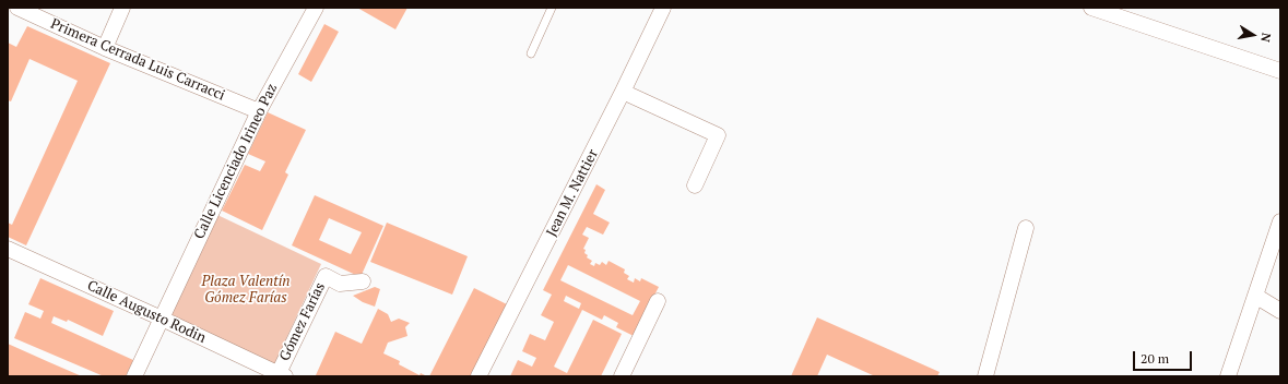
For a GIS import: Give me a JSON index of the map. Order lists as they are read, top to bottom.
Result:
{
  "streets": {
    "street": [
      "Primera Cerrada Luis Carracci",
      "Calle Licenciado Irineo Paz",
      "Jean M. Nattier",
      "Calle Augusto Rodin",
      "Gómez Farías"
    ]
  },
  "crossings": [
    ["Primera Cerrada Luis Carracci", "Calle Licenciado Irineo Paz"],
    ["Calle Licenciado Irineo Paz", "Calle Augusto Rodin"],
    ["Calle Augusto Rodin", "Gómez Farías"]
  ],
  "parks": ["Plaza Valentín Gómez Farías"],
  "scale_bar": "20 m",
  "north": "right"
}
